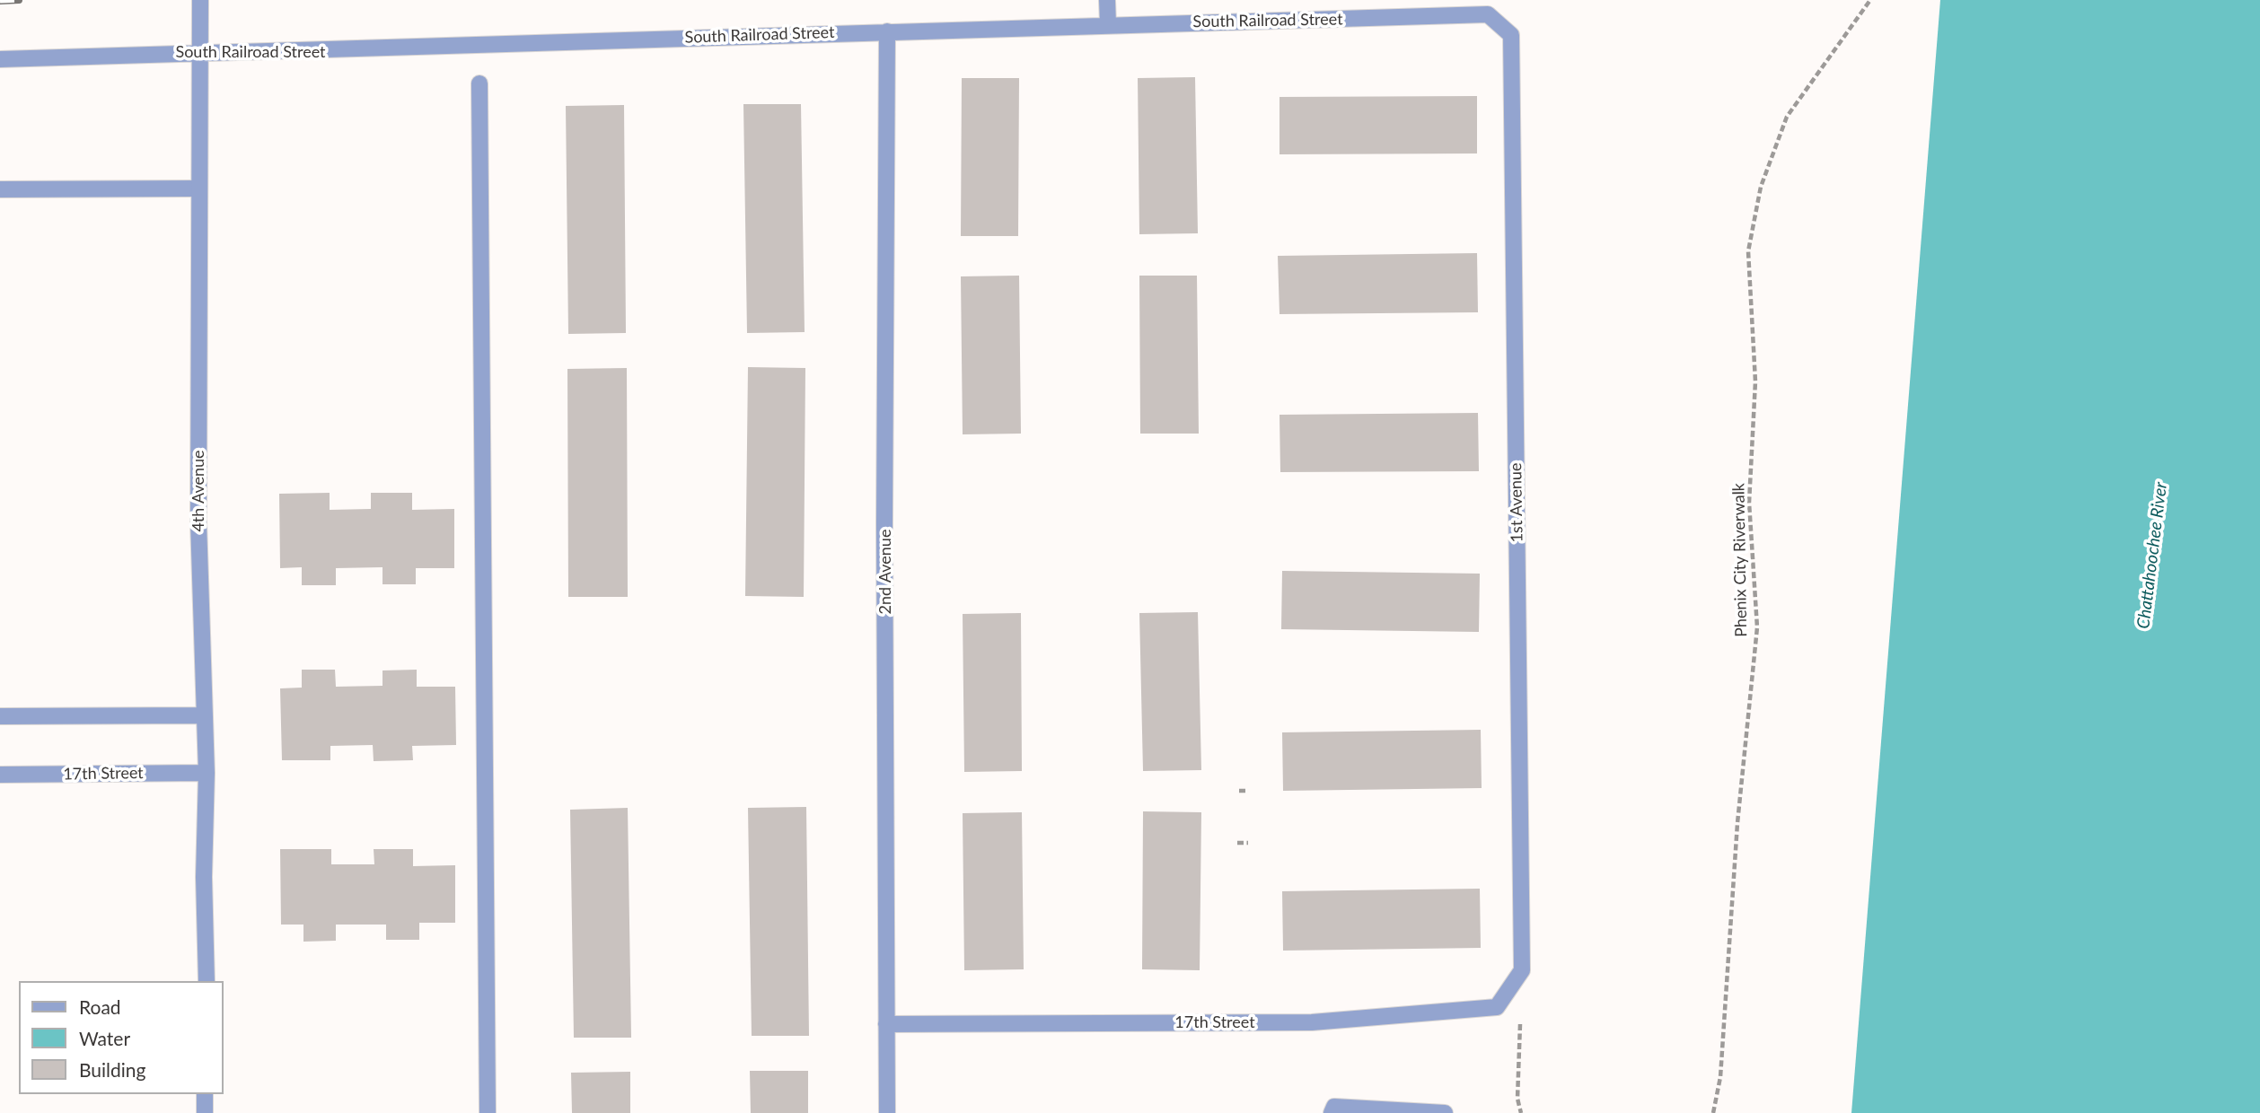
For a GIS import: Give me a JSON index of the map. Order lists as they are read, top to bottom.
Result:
{
  "streets": {
    "street": [
      "South Railroad Street",
      "4th Avenue",
      "1st Avenue",
      "2nd Avenue",
      "17th Street"
    ],
    "path": ["Phenix City Riverwalk"]
  },
  "crossings": [
    ["South Railroad Street", "4th Avenue"],
    ["South Railroad Street", "1st Avenue"],
    ["South Railroad Street", "2nd Avenue"],
    ["4th Avenue", "17th Street"],
    ["1st Avenue", "17th Street"],
    ["2nd Avenue", "17th Street"]
  ],
  "water": ["Chattahoochee River"],
  "legend": ["Road", "Water", "Building"]
}
